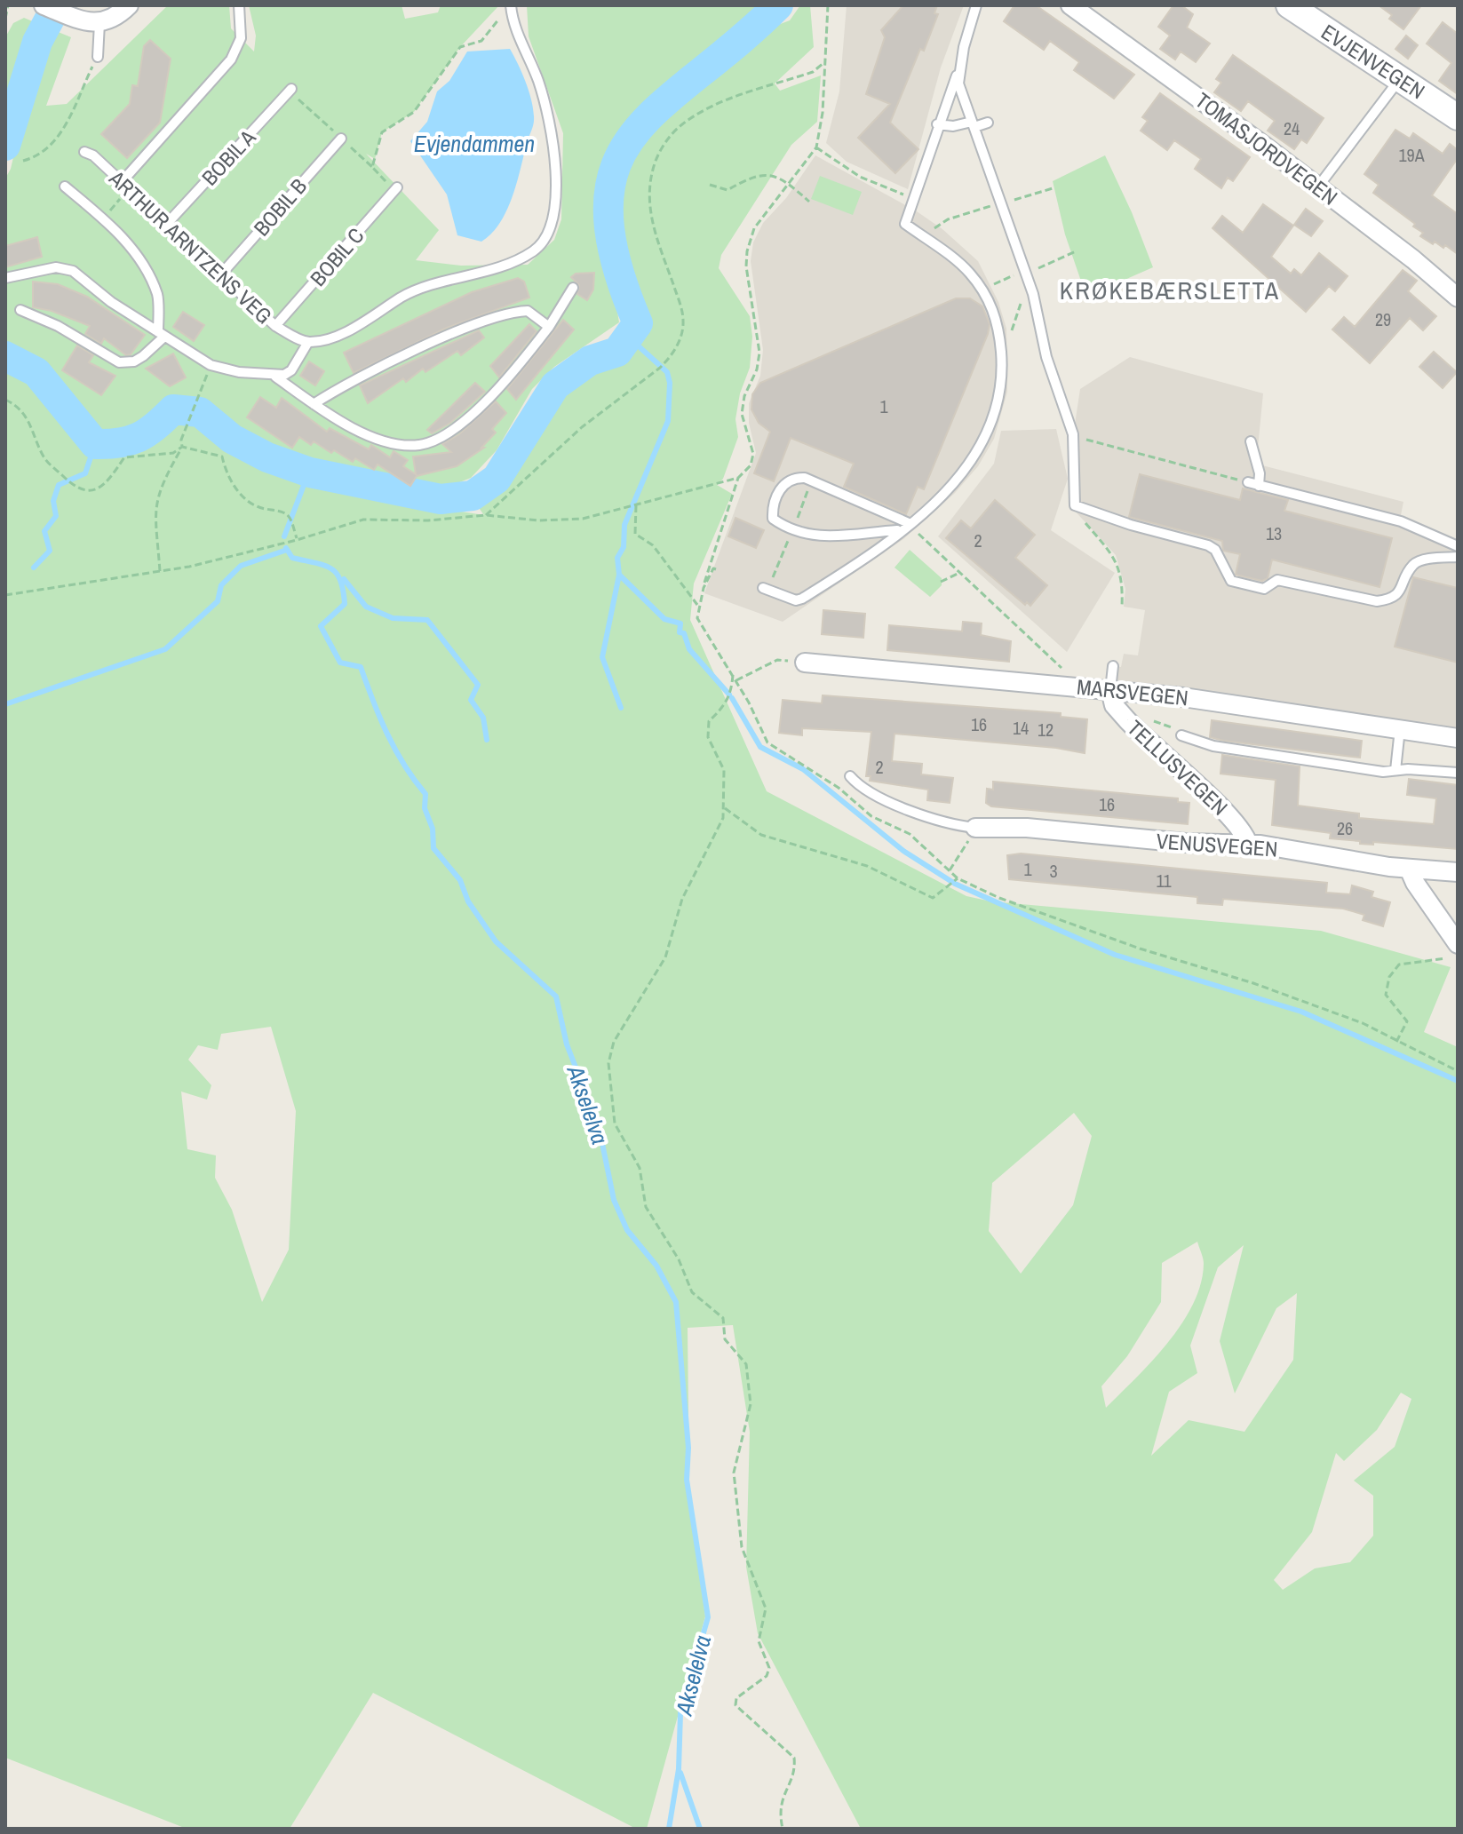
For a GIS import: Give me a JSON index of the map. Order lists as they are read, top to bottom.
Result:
{
  "streets": {
    "street": [
      "EVJENVEGEN",
      "TOMASJORDVEGEN",
      "MARSVEGEN",
      "TELLUSVEGEN",
      "VENUSVEGEN"
    ],
    "lane": [
      "BOBIL A",
      "BOBIL B",
      "ARTHUR ARNTZENS VEG",
      "BOBIL C"
    ]
  },
  "crossings": [
    ["BOBIL A", "ARTHUR ARNTZENS VEG"],
    ["BOBIL B", "ARTHUR ARNTZENS VEG"],
    ["ARTHUR ARNTZENS VEG", "BOBIL C"],
    ["MARSVEGEN", "TELLUSVEGEN"],
    ["TELLUSVEGEN", "VENUSVEGEN"]
  ],
  "districts": ["KRØKEBÆRSLETTA"],
  "water": ["Evjendammen", "Akselelva"],
  "house_numbers": [
    "24",
    "19A",
    "29",
    "1",
    "13",
    "2",
    "16",
    "14",
    "12",
    "2",
    "16",
    "26",
    "1",
    "3",
    "11"
  ]
}
